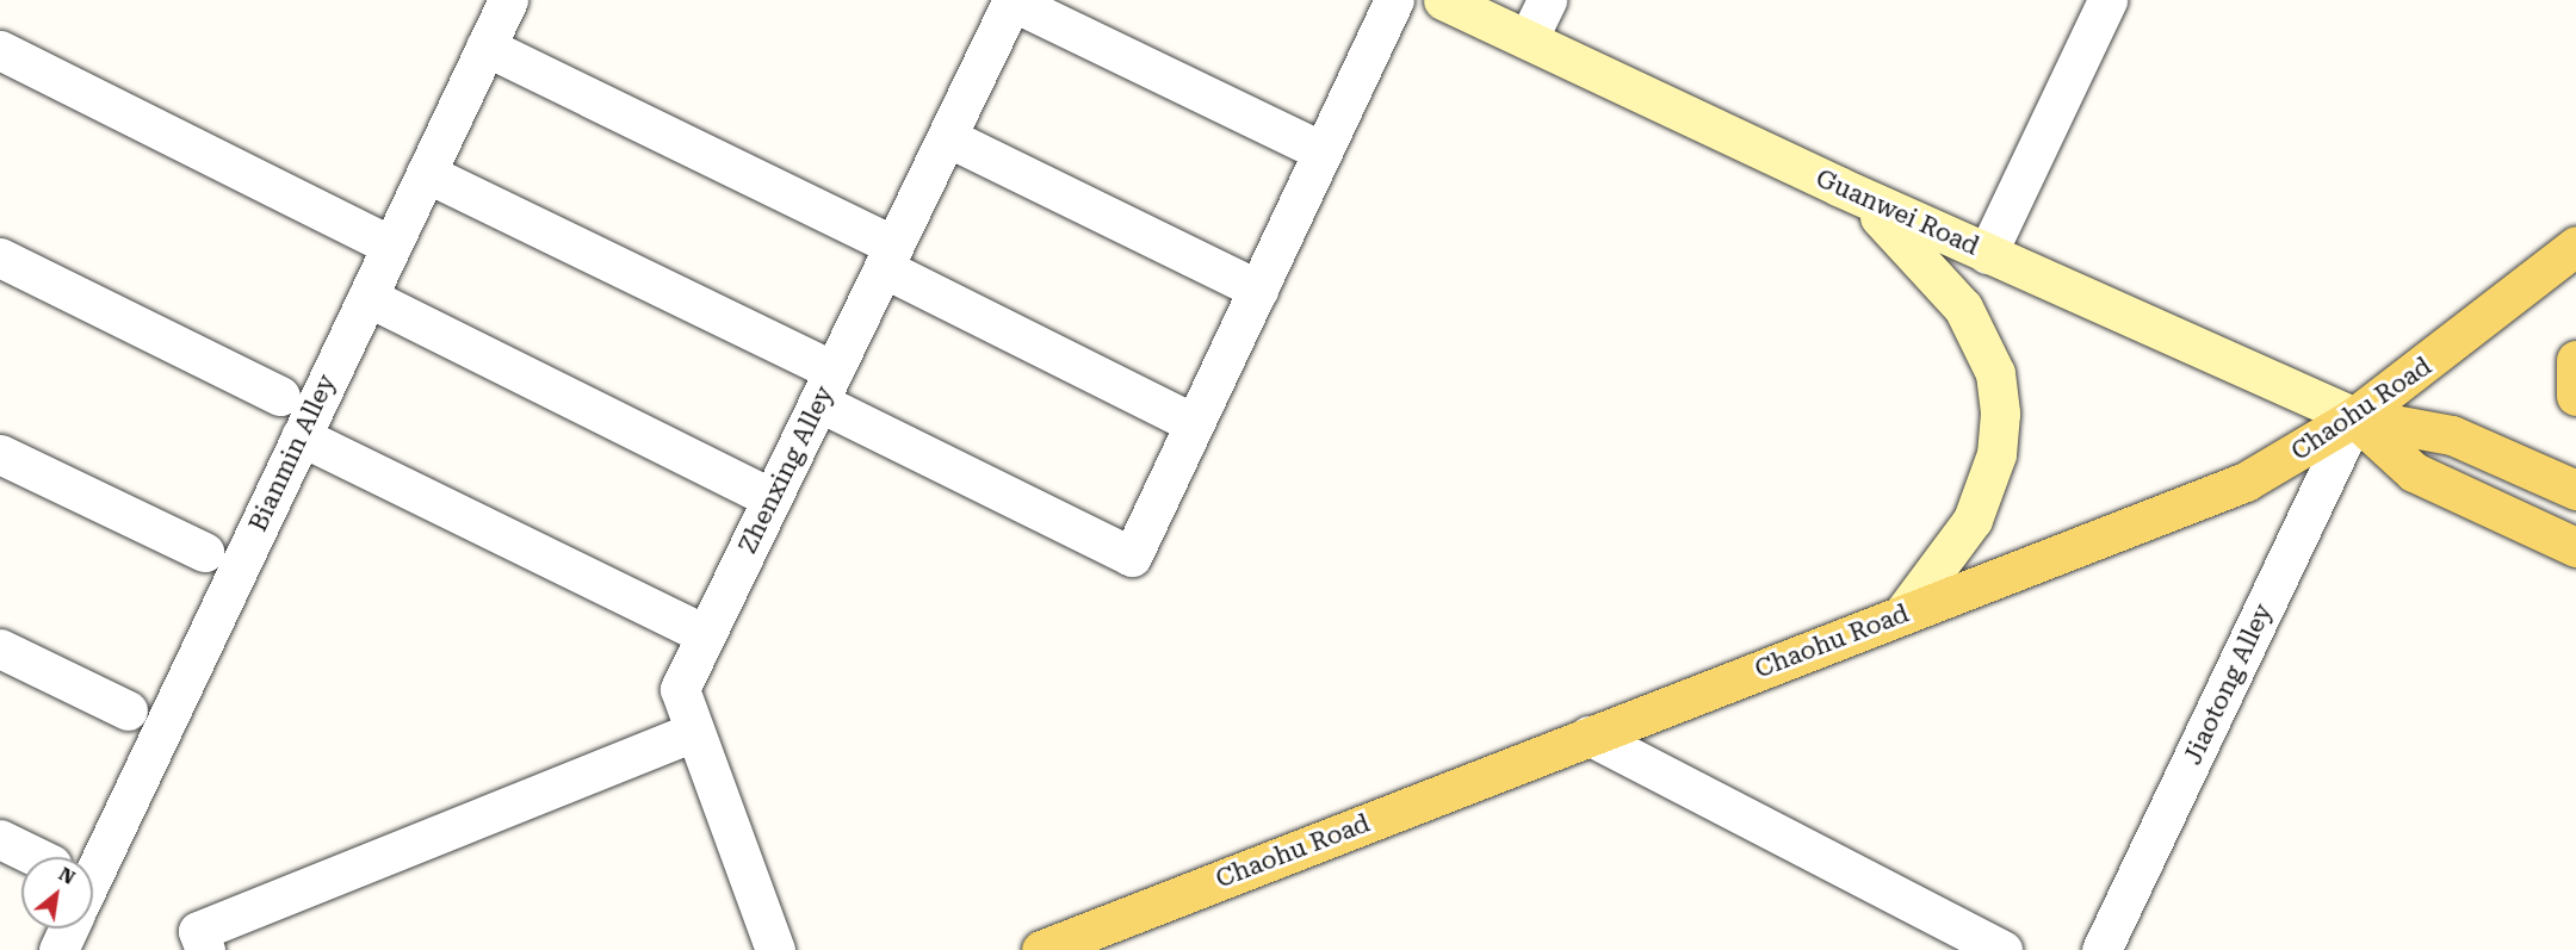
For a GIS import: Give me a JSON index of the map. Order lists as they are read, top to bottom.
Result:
{
  "streets": {
    "main road": ["Guanwei Road", "Chaohu Road"],
    "street": ["Bianmin Alley", "Zhenxing Alley", "Jiaotong Alley"]
  },
  "crossings": [
    ["Guanwei Road", "Chaohu Road"],
    ["Guanwei Road", "Jiaotong Alley"],
    ["Chaohu Road", "Jiaotong Alley"]
  ],
  "north": "top right"
}
